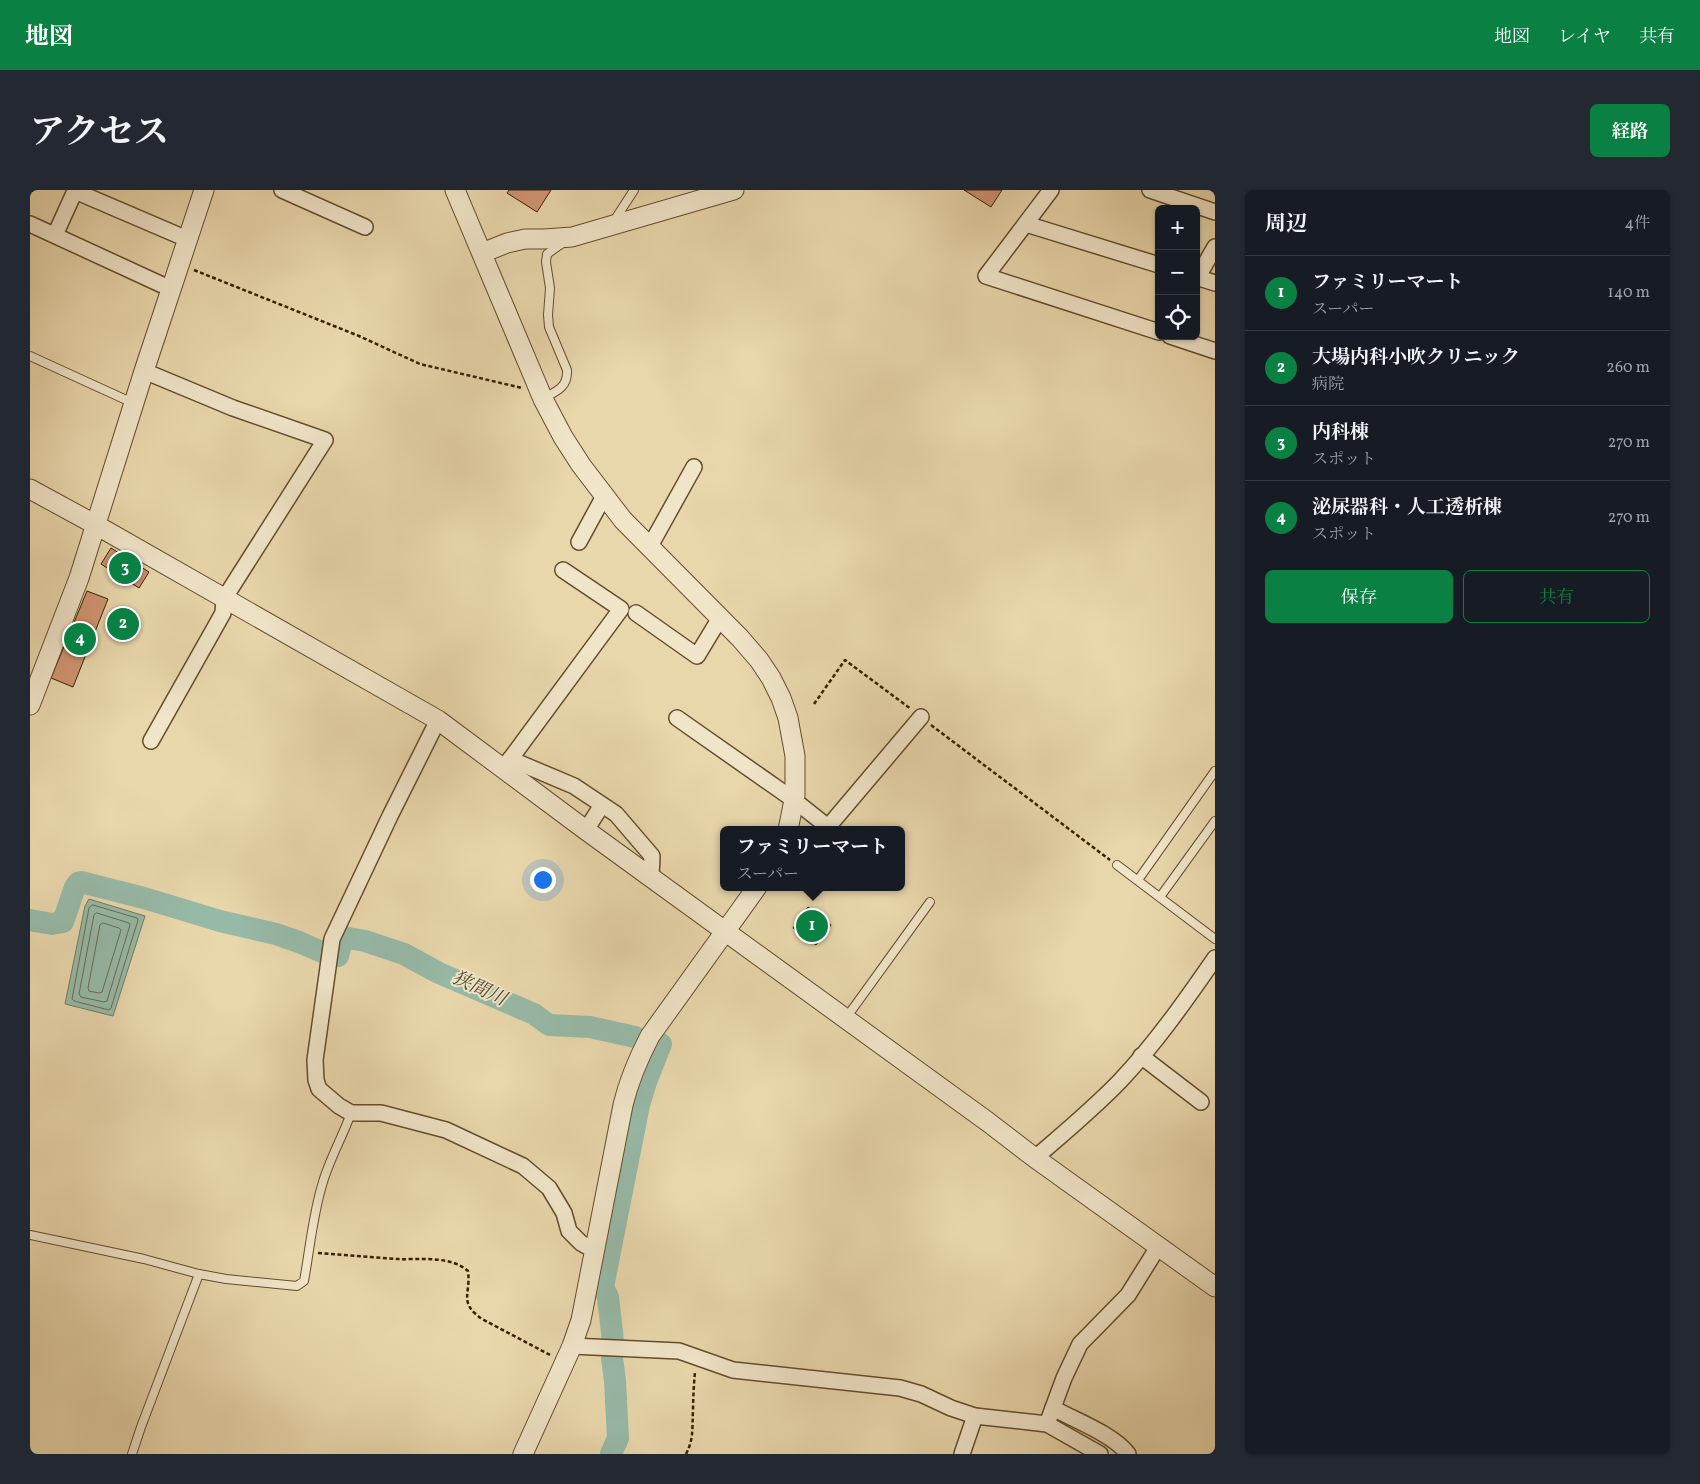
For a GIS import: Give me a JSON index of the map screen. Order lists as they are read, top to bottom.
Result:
{
  "water": ["狭間川"],
  "page": {
    "header": "地図",
    "nav": ["地図", "レイヤ", "共有"],
    "title": "アクセス",
    "buttons": [
      "経路",
      ["保存", "共有"]
    ],
    "heading": ["周辺", "4件"],
    "map_buttons": ["+", "−"],
    "list": [
      {
        "mark": "1",
        "name": "ファミリーマート",
        "note": "スーパー",
        "value": "140 m"
      },
      {
        "mark": "2",
        "name": "大場内科小吹クリニック",
        "note": "病院",
        "value": "260 m"
      },
      {
        "mark": "3",
        "name": "内科棟",
        "note": "スポット",
        "value": "270 m"
      },
      {
        "mark": "4",
        "name": "泌尿器科・人工透析棟",
        "note": "スポット",
        "value": "270 m"
      }
    ],
    "pins": [
      "3",
      "2",
      "4",
      "1"
    ],
    "popup": ["ファミリーマート", "スーパー"]
  }
}
